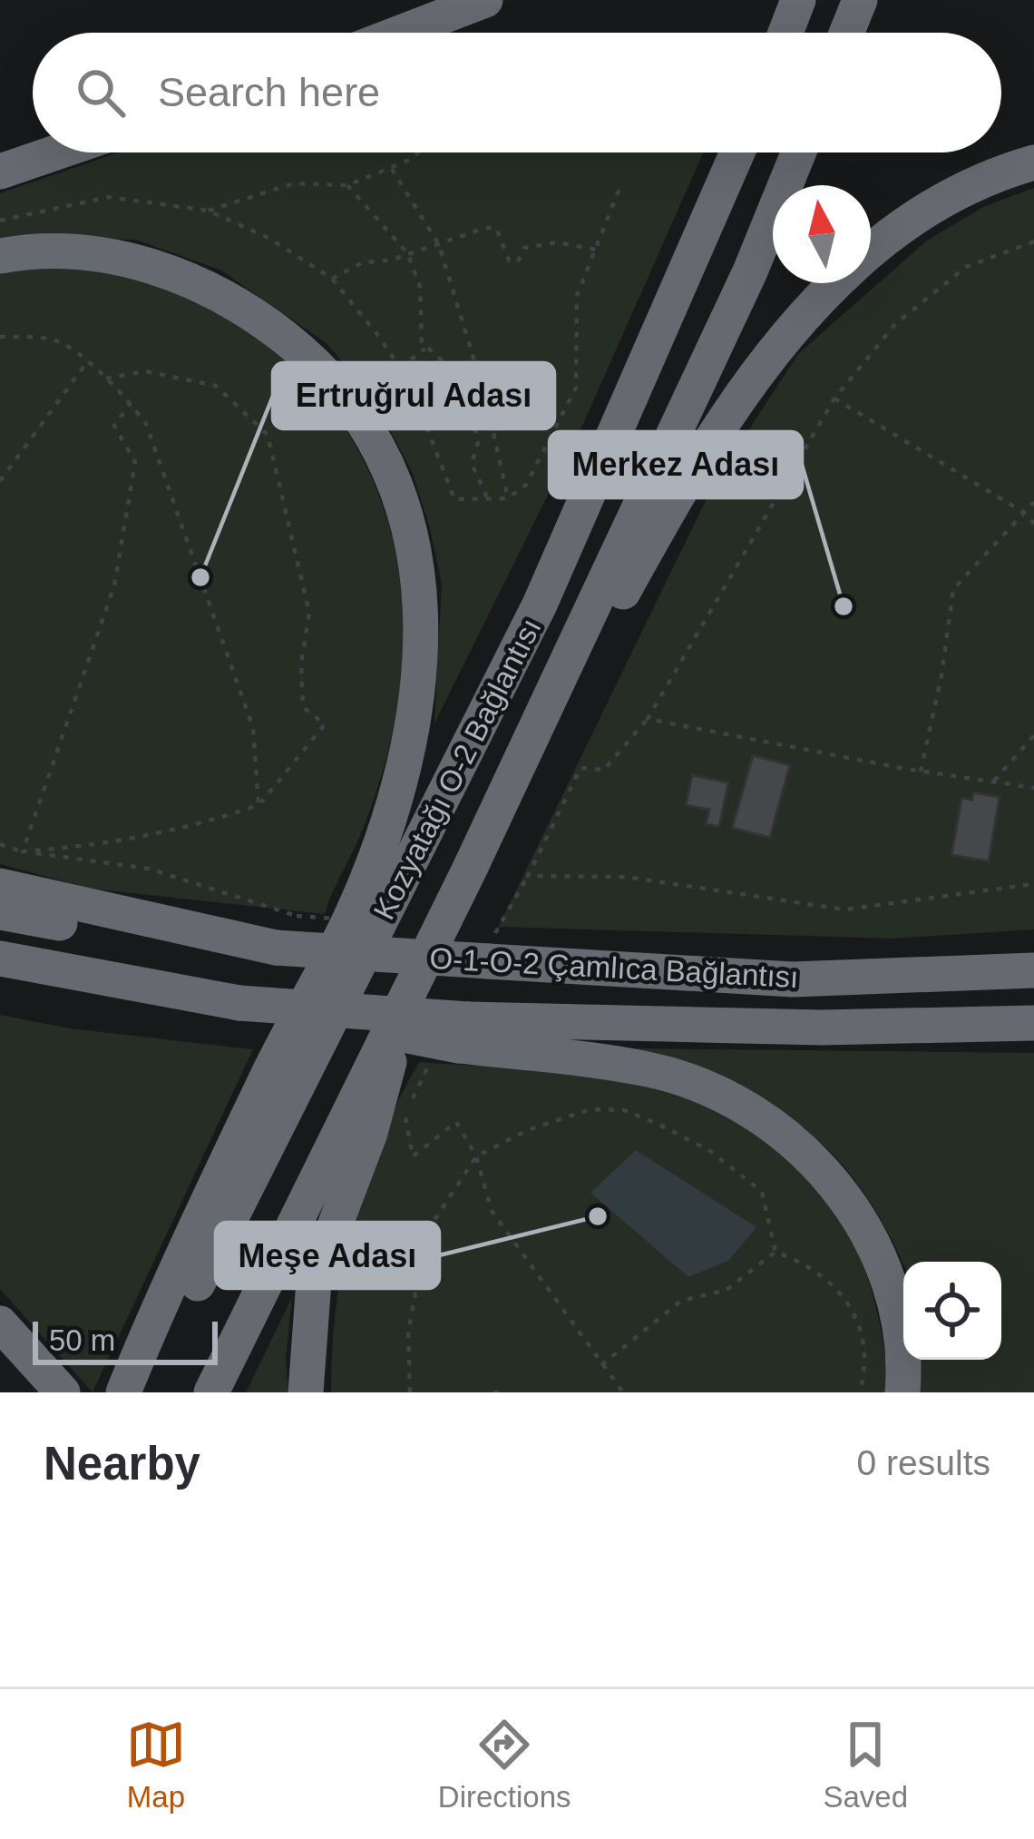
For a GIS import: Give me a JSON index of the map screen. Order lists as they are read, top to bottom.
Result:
{
  "streets": {
    "highway": ["Kozyatağı O-2 Bağlantısı", "O-1-O-2 Çamlıca Bağlantısı"]
  },
  "places": ["Ertruğrul Adası", "Merkez Adası", "Meşe Adası"],
  "scale_bar": "50 m",
  "north": "top",
  "page": {
    "search": "Search here",
    "scale": "50 m",
    "heading": ["Nearby", "0 results"],
    "nav": ["Map", "Directions", "Saved"]
  }
}
